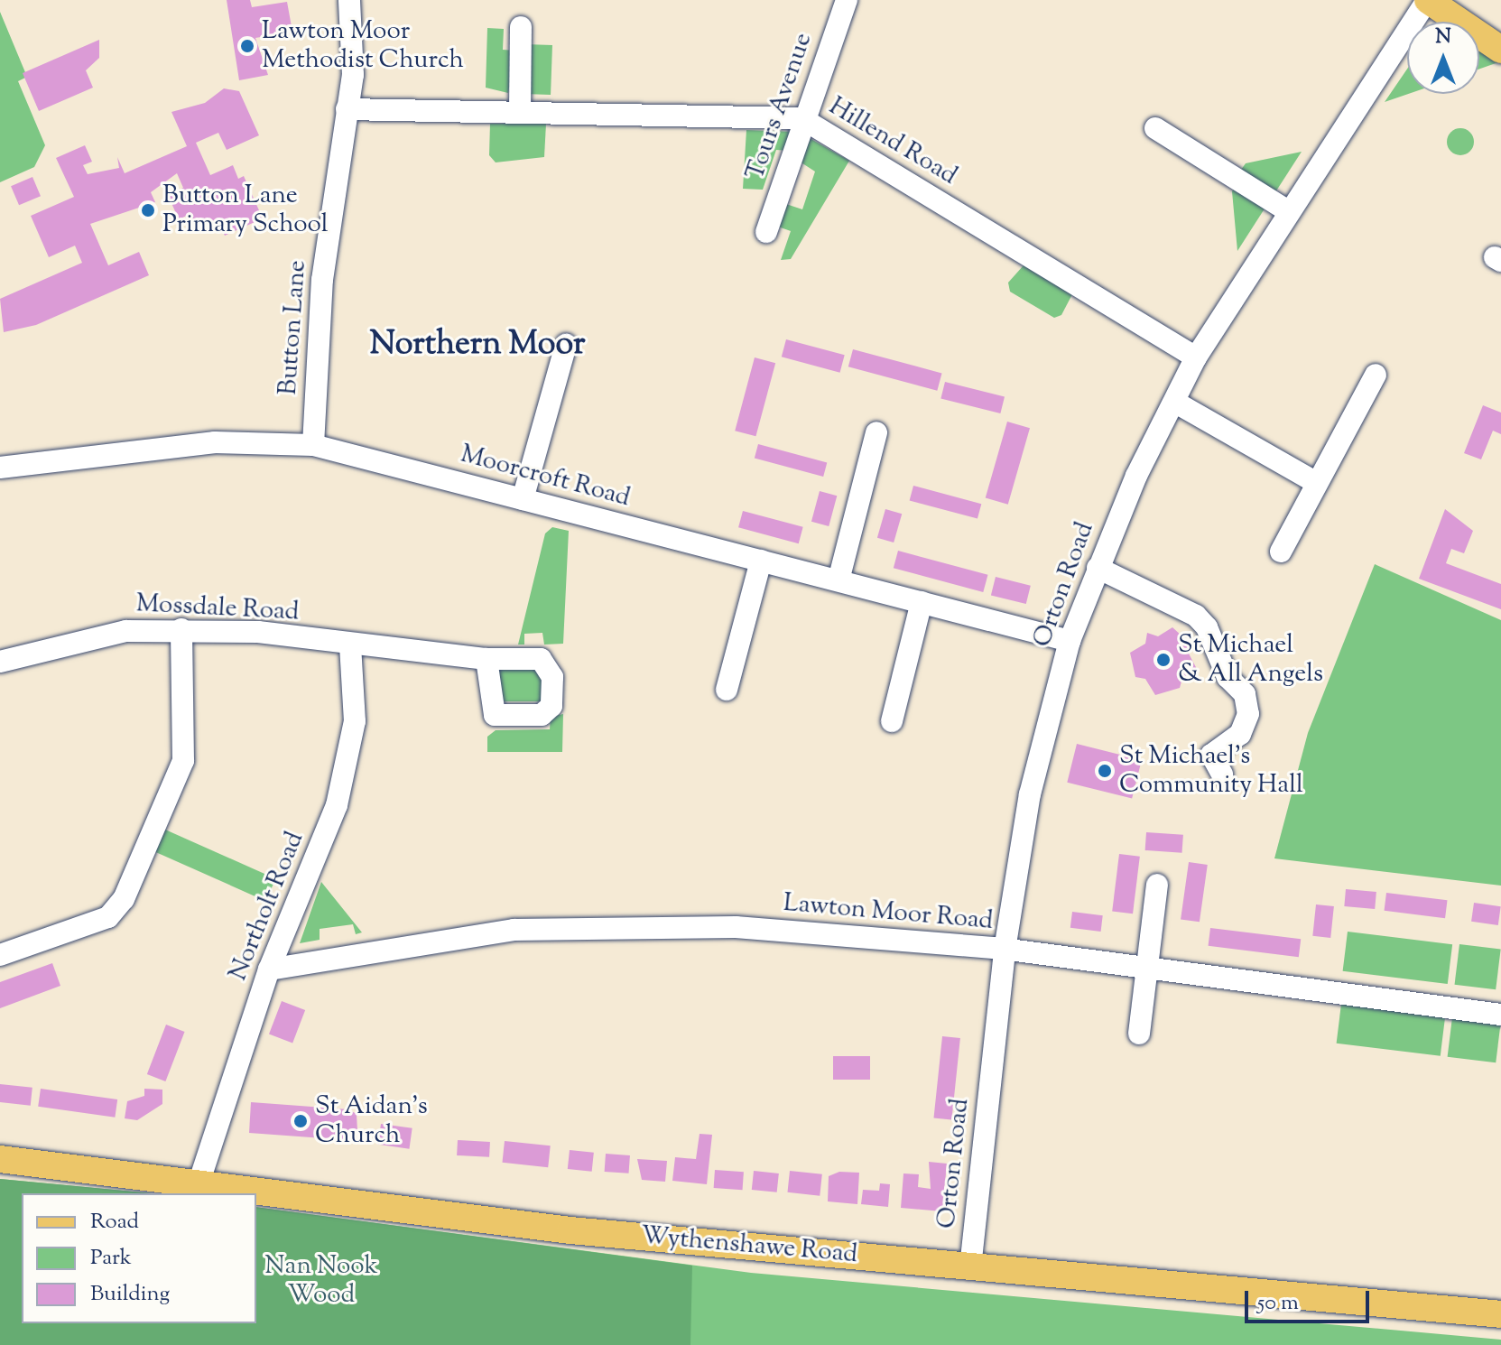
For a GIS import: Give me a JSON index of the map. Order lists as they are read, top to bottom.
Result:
{
  "streets": {
    "main road": ["Wythenshawe Road"],
    "street": [
      "Tours Avenue",
      "Hillend Road",
      "Button Lane",
      "Moorcroft Road",
      "Orton Road",
      "Mossdale Road",
      "Northolt Road",
      "Lawton Moor Road"
    ]
  },
  "crossings": [
    ["Tours Avenue", "Hillend Road"],
    ["Hillend Road", "Button Lane"],
    ["Hillend Road", "Orton Road"],
    ["Button Lane", "Moorcroft Road"],
    ["Moorcroft Road", "Orton Road"],
    ["Orton Road", "Lawton Moor Road"],
    ["Orton Road", "Wythenshawe Road"],
    ["Mossdale Road", "Northolt Road"],
    ["Northolt Road", "Lawton Moor Road"],
    ["Northolt Road", "Wythenshawe Road"]
  ],
  "districts": ["Northern Moor"],
  "parks": ["Nan Nook Wood"],
  "places": [
    "Lawton Moor Methodist Church",
    "Button Lane Primary School",
    "St Michael & All Angels",
    "St Michael's Community Hall",
    "St Aidan's Church"
  ],
  "legend": ["Road", "Park", "Building"],
  "scale_bar": "50 m",
  "north": "top"
}
